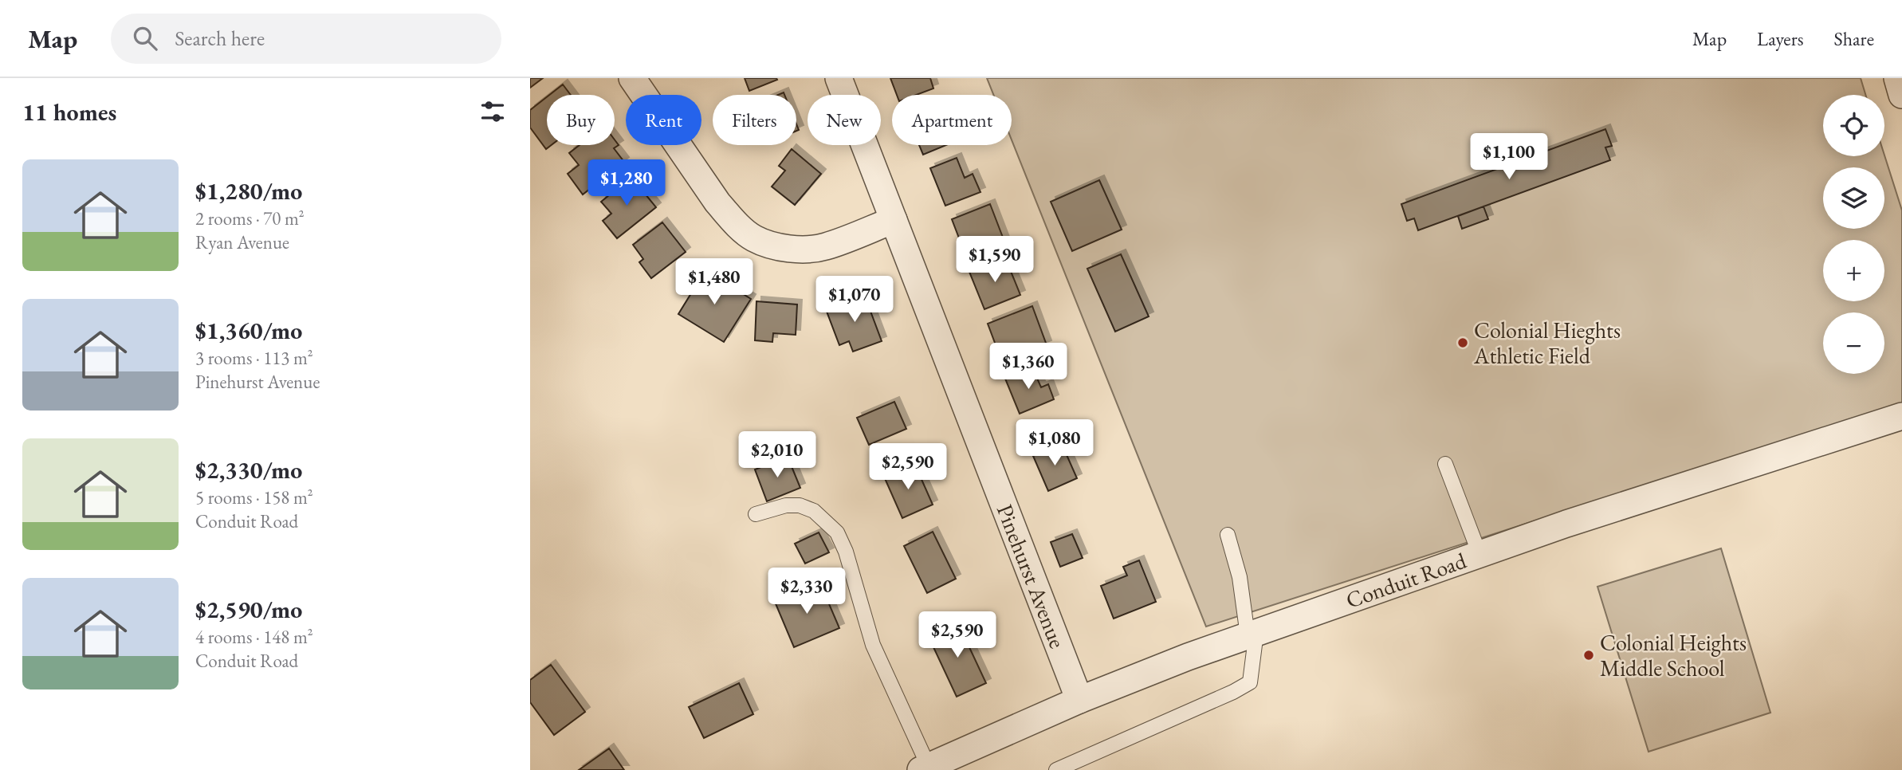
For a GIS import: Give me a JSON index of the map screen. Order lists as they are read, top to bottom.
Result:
{
  "streets": {
    "street": ["Pinehurst Avenue", "Conduit Road"]
  },
  "crossings": [
    ["Pinehurst Avenue", "Conduit Road"]
  ],
  "places": ["Colonial Hieghts Athletic Field", "Colonial Heights Middle School"],
  "page": {
    "header": "Map",
    "search": "Search here",
    "nav": ["Map", "Layers", "Share"],
    "heading": "11 homes",
    "map_buttons": ["+", "−"],
    "chip": [
      "Buy",
      "Rent",
      "Filters",
      "New",
      "Apartment"
    ],
    "price": [
      "$1,100",
      "$1,280",
      "$1,590",
      "$1,480",
      "$1,070",
      "$1,360",
      "$1,080",
      "$2,010",
      "$2,590",
      "$2,330",
      "$2,590"
    ],
    "list": [
      {
        "name": "$1,280/mo",
        "note": "2 rooms · 70 m² · Ryan Avenue"
      },
      {
        "name": "$1,360/mo",
        "note": "3 rooms · 113 m² · Pinehurst Avenue"
      },
      {
        "name": "$2,330/mo",
        "note": "5 rooms · 158 m² · Conduit Road"
      },
      {
        "name": "$2,590/mo",
        "note": "4 rooms · 148 m² · Conduit Road"
      }
    ]
  }
}
